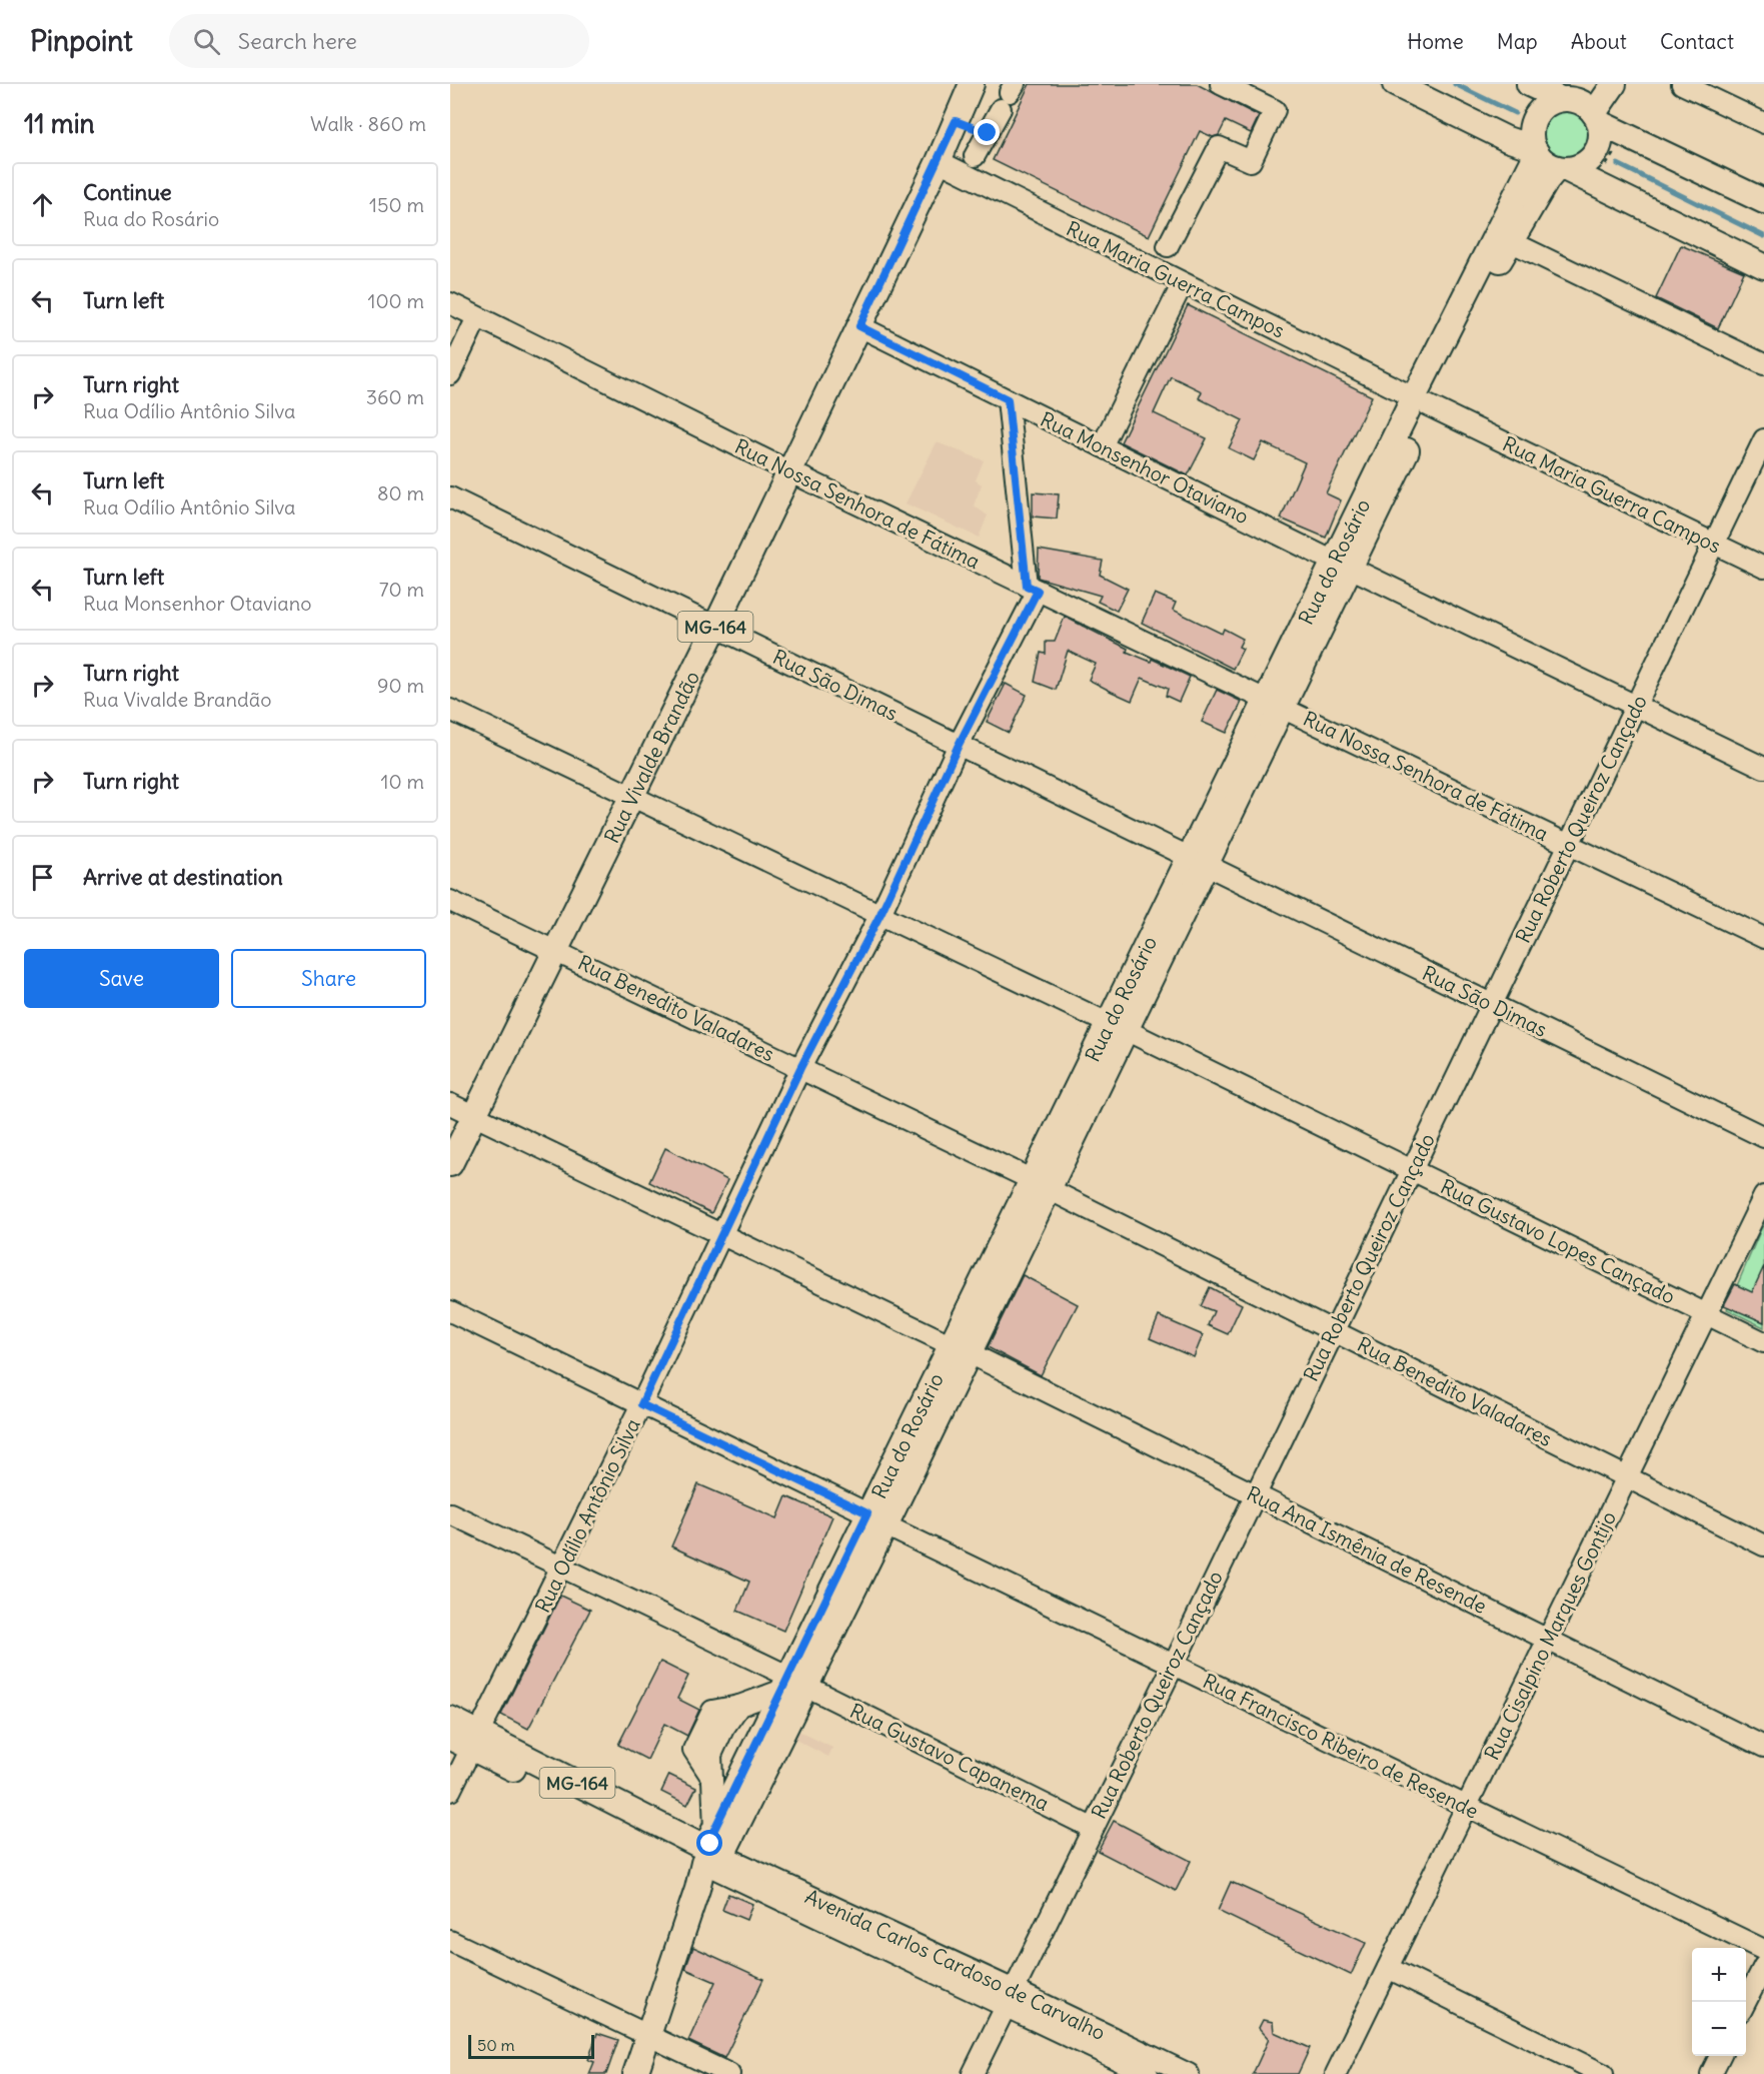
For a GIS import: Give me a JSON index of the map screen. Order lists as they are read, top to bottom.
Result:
{
  "streets": {
    "main road": [
      "Rua do Rosário",
      "MG-164",
      "Rua Vivalde Brandão",
      "Avenida Carlos Cardoso de Carvalho"
    ],
    "street": [
      "Rua Maria Guerra Campos",
      "Rua Monsenhor Otaviano",
      "Rua Nossa Senhora de Fátima",
      "Rua São Dimas",
      "Rua Roberto Queiroz Cançado",
      "Rua Benedito Valadares",
      "Rua Gustavo Lopes Cançado",
      "Rua Odílio Antônio Silva",
      "Rua Ana Ismênia de Resende",
      "Rua Cisalpino Marques Gontijo",
      "Rua Francisco Ribeiro de Resende",
      "Rua Gustavo Capanema"
    ]
  },
  "crossings": [
    ["Rua Maria Guerra Campos", "Rua do Rosário"],
    ["Rua Maria Guerra Campos", "Rua Vivalde Brandão"],
    ["Rua Maria Guerra Campos", "Rua Roberto Queiroz Cançado"],
    ["Rua Monsenhor Otaviano", "Rua do Rosário"],
    ["Rua Monsenhor Otaviano", "Rua Vivalde Brandão"],
    ["Rua Monsenhor Otaviano", "Rua Roberto Queiroz Cançado"],
    ["Rua Nossa Senhora de Fátima", "Rua do Rosário"],
    ["Rua Nossa Senhora de Fátima", "Rua Vivalde Brandão"],
    ["Rua Nossa Senhora de Fátima", "Rua Roberto Queiroz Cançado"],
    ["Rua Nossa Senhora de Fátima", "Rua Odílio Antônio Silva"],
    ["Rua do Rosário", "Rua São Dimas"],
    ["Rua do Rosário", "Rua Benedito Valadares"],
    ["Rua do Rosário", "Rua Gustavo Lopes Cançado"],
    ["Rua do Rosário", "Rua Ana Ismênia de Resende"],
    ["Rua do Rosário", "Rua Francisco Ribeiro de Resende"],
    ["Rua do Rosário", "Rua Gustavo Capanema"],
    ["Rua do Rosário", "Avenida Carlos Cardoso de Carvalho"],
    ["Rua São Dimas", "Rua Vivalde Brandão"],
    ["Rua São Dimas", "Rua Roberto Queiroz Cançado"],
    ["Rua São Dimas", "Rua Odílio Antônio Silva"],
    ["Rua Vivalde Brandão", "Rua Benedito Valadares"],
    ["Rua Vivalde Brandão", "Rua Gustavo Lopes Cançado"],
    ["Rua Vivalde Brandão", "Rua Ana Ismênia de Resende"],
    ["Rua Roberto Queiroz Cançado", "Rua Benedito Valadares"],
    ["Rua Roberto Queiroz Cançado", "Rua Gustavo Lopes Cançado"],
    ["Rua Roberto Queiroz Cançado", "Rua Ana Ismênia de Resende"],
    ["Rua Roberto Queiroz Cançado", "Rua Francisco Ribeiro de Resende"],
    ["Rua Roberto Queiroz Cançado", "Rua Gustavo Capanema"],
    ["Rua Roberto Queiroz Cançado", "Avenida Carlos Cardoso de Carvalho"],
    ["Rua Benedito Valadares", "Rua Odílio Antônio Silva"],
    ["Rua Benedito Valadares", "Rua Cisalpino Marques Gontijo"],
    ["Rua Gustavo Lopes Cançado", "Rua Odílio Antônio Silva"],
    ["Rua Gustavo Lopes Cançado", "Rua Cisalpino Marques Gontijo"],
    ["Rua Odílio Antônio Silva", "Rua Ana Ismênia de Resende"],
    ["Rua Odílio Antônio Silva", "Rua Francisco Ribeiro de Resende"],
    ["Rua Odílio Antônio Silva", "Rua Gustavo Capanema"],
    ["Rua Odílio Antônio Silva", "Avenida Carlos Cardoso de Carvalho"],
    ["Rua Ana Ismênia de Resende", "Rua Cisalpino Marques Gontijo"],
    ["Rua Cisalpino Marques Gontijo", "Rua Francisco Ribeiro de Resende"]
  ],
  "scale_bar": "50 m",
  "page": {
    "header": "Pinpoint",
    "search": "Search here",
    "nav": [
      "Home",
      "Map",
      "About",
      "Contact"
    ],
    "heading": ["11 min", "Walk · 860 m"],
    "list": [
      ["Continue", "Rua do Rosário", "150 m"],
      ["Turn left", "100 m"],
      ["Turn right", "Rua Odílio Antônio Silva", "360 m"],
      ["Turn left", "Rua Odílio Antônio Silva", "80 m"],
      ["Turn left", "Rua Monsenhor Otaviano", "70 m"],
      ["Turn right", "Rua Vivalde Brandão", "90 m"],
      ["Turn right", "10 m"],
      "Arrive at destination"
    ],
    "buttons": ["Save", "Share"],
    "map_buttons": ["+", "−"],
    "scale": "50 m"
  }
}
